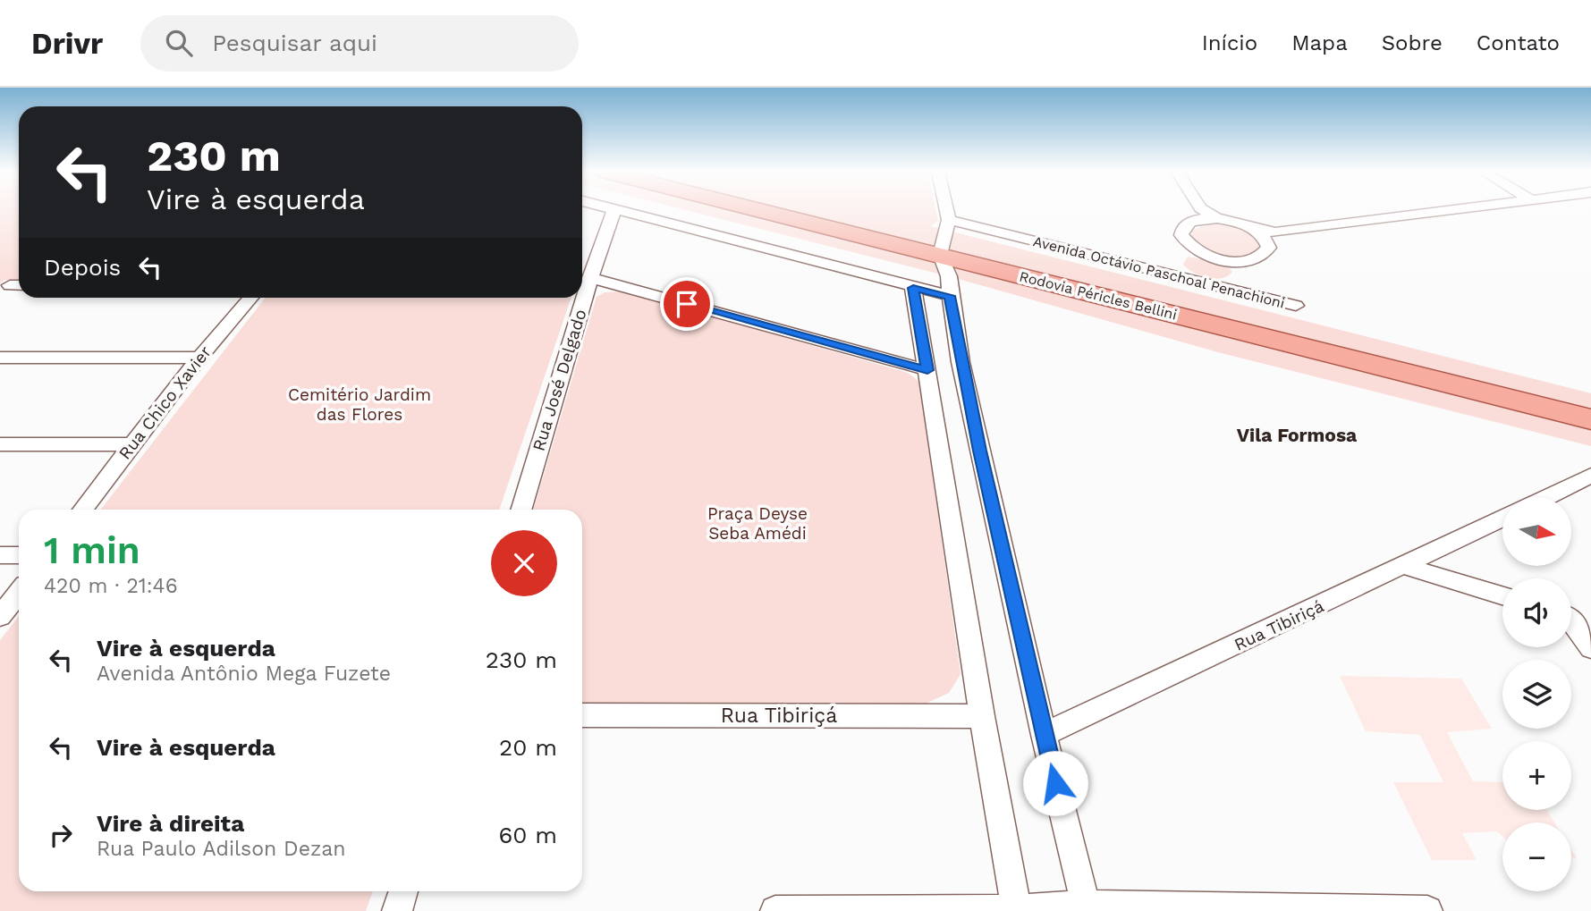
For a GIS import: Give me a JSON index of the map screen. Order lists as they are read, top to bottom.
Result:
{
  "streets": {
    "main road": ["Rodovia Péricles Bellini"],
    "street": [
      "Avenida Octávio Paschoal Penachioni",
      "Rua José Delgado",
      "Rua Chico Xavier",
      "Rua Tibiriçá"
    ]
  },
  "districts": ["Vila Formosa"],
  "parks": ["Cemitério Jardim das Flores", "Praça Deyse Seba Amédi"],
  "north": "right",
  "page": {
    "header": "Drivr",
    "search": "Pesquisar aqui",
    "nav": [
      "Início",
      "Mapa",
      "Sobre",
      "Contato"
    ],
    "turn": ["230 m", "Vire à esquerda"],
    "then": "Depois",
    "map_buttons": ["+", "−"],
    "heading": ["1 min", "420 m · 21:46"],
    "list": [
      {
        "name": "Vire à esquerda",
        "note": "Avenida Antônio Mega Fuzete",
        "value": "230 m"
      },
      {
        "name": "Vire à esquerda",
        "value": "20 m"
      },
      {
        "name": "Vire à direita",
        "note": "Rua Paulo Adilson Dezan",
        "value": "60 m"
      }
    ]
  }
}
